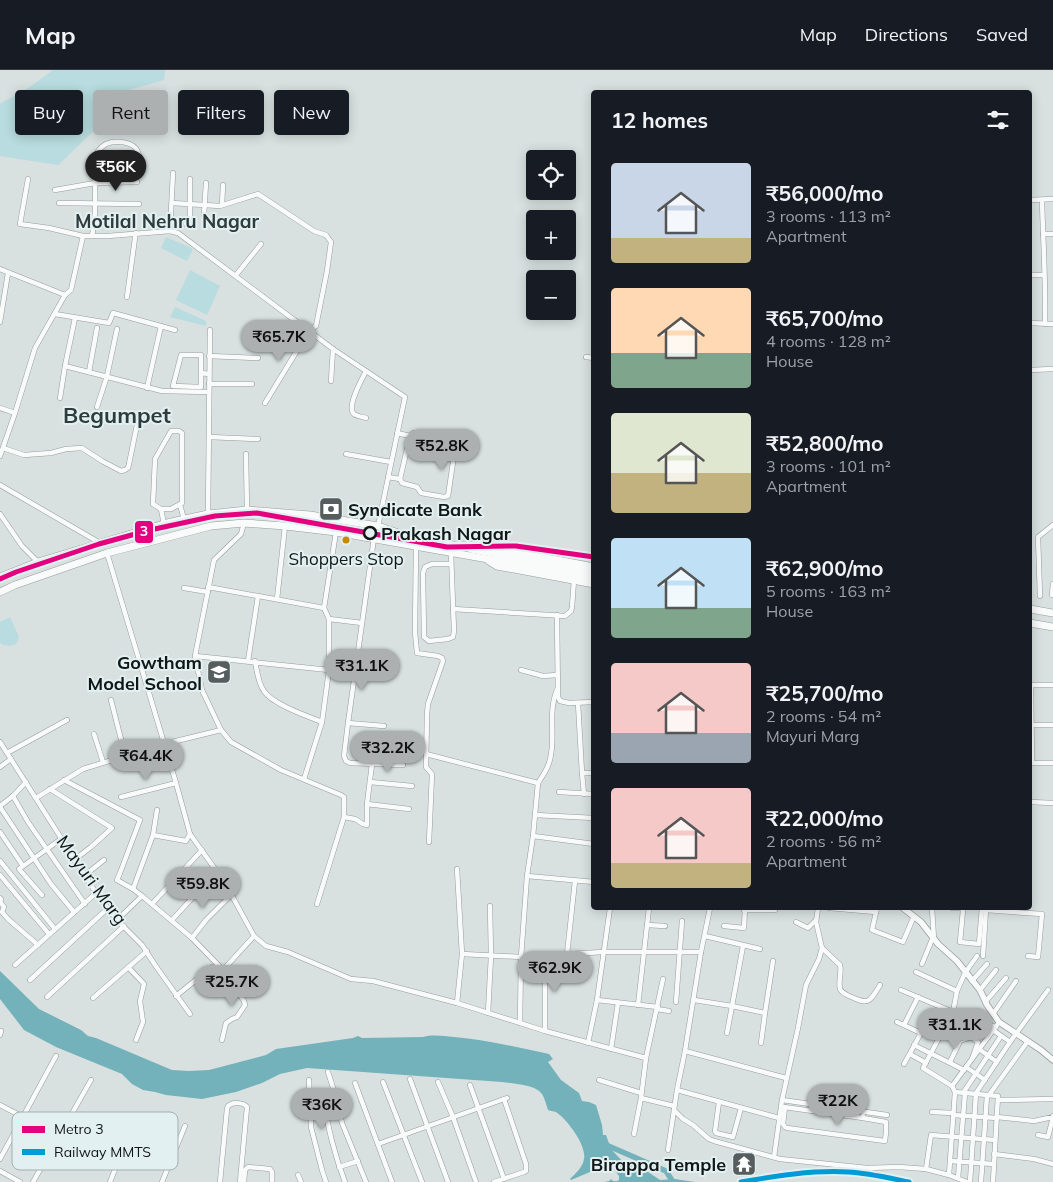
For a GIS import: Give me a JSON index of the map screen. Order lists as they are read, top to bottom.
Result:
{
  "streets": {
    "street": ["Mayuri Marg"]
  },
  "districts": ["Motilal Nehru Nagar", "Begumpet"],
  "places": {
    "bank": ["Syndicate Bank"],
    "other": ["Prakash Nagar", "Shoppers Stop"],
    "school or university": ["Gowtham Model School"],
    "temple": ["Birappa Temple"]
  },
  "lines": ["metro line 3", "rail line MMTS"],
  "legend": ["Metro 3", "Railway MMTS"],
  "page": {
    "header": "Map",
    "nav": ["Map", "Directions", "Saved"],
    "chip": [
      "Buy",
      "Rent",
      "Filters",
      "New"
    ],
    "heading": "12 homes",
    "map_buttons": ["+", "−"],
    "price": [
      "₹56K",
      "₹65.7K",
      "₹52.8K",
      "₹31.1K",
      "₹32.2K",
      "₹64.4K",
      "₹59.8K",
      "₹62.9K",
      "₹25.7K",
      "₹31.1K",
      "₹22K",
      "₹36K"
    ],
    "list": [
      {
        "name": "₹56,000/mo",
        "note": "3 rooms · 113 m² · Apartment"
      },
      {
        "name": "₹65,700/mo",
        "note": "4 rooms · 128 m² · House"
      },
      {
        "name": "₹52,800/mo",
        "note": "3 rooms · 101 m² · Apartment"
      },
      {
        "name": "₹62,900/mo",
        "note": "5 rooms · 163 m² · House"
      },
      {
        "name": "₹25,700/mo",
        "note": "2 rooms · 54 m² · Mayuri Marg"
      },
      {
        "name": "₹22,000/mo",
        "note": "2 rooms · 56 m² · Apartment"
      }
    ]
  }
}
